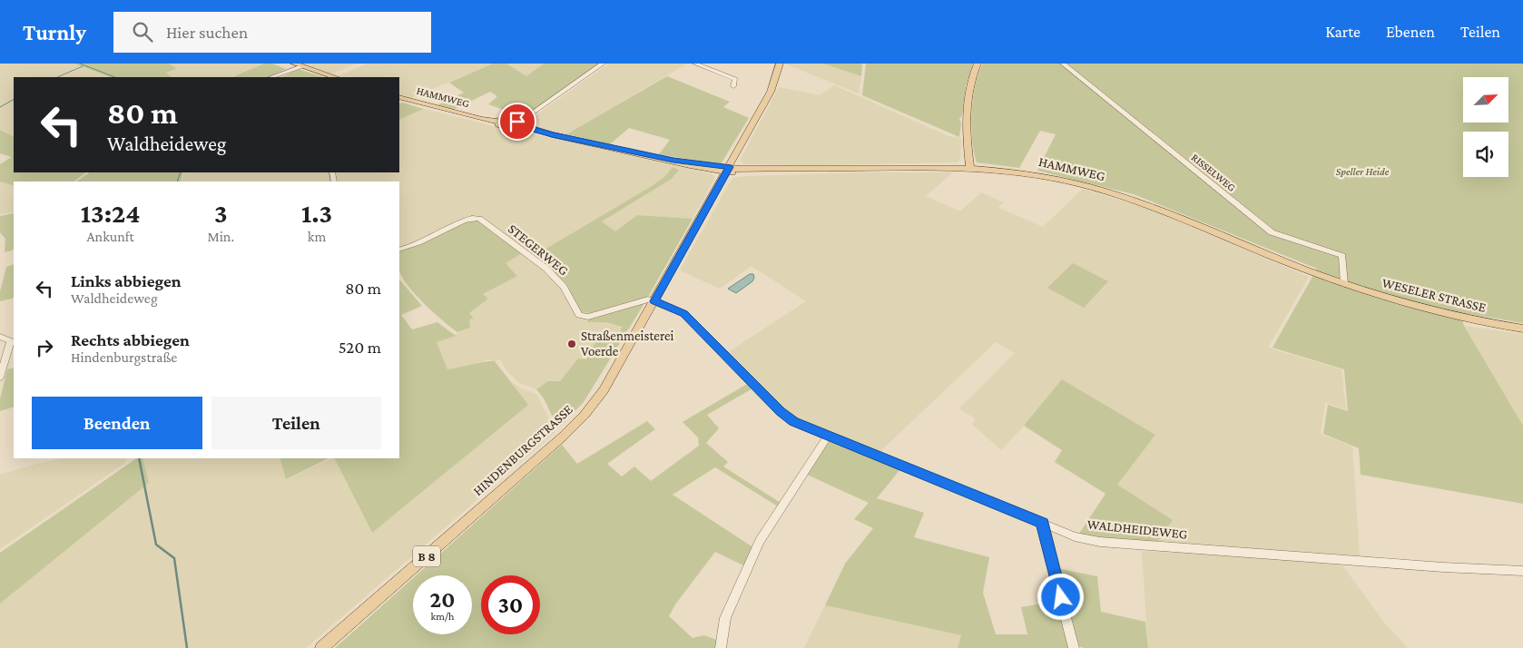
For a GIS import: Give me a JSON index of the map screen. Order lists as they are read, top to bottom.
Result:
{
  "streets": {
    "main road": [
      "HAMMWEG",
      "WESELER STRASSE",
      "HINDENBURGSTRASSE",
      "B 8"
    ],
    "street": ["RISSELWEG", "STEGERWEG", "WALDHEIDEWEG"]
  },
  "crossings": [
    ["HAMMWEG", "RISSELWEG"],
    ["HAMMWEG", "WESELER STRASSE"],
    ["HAMMWEG", "HINDENBURGSTRASSE"],
    ["RISSELWEG", "WESELER STRASSE"],
    ["STEGERWEG", "HINDENBURGSTRASSE"],
    ["STEGERWEG", "WALDHEIDEWEG"],
    ["HINDENBURGSTRASSE", "WALDHEIDEWEG"]
  ],
  "parks": ["Speller Heide"],
  "places": ["Straßenmeisterei Voerde"],
  "north": "top right",
  "page": {
    "header": "Turnly",
    "search": "Hier suchen",
    "nav": ["Karte", "Ebenen", "Teilen"],
    "turn": ["80 m", "Waldheideweg"],
    "eta": [
      "13:24",
      "Ankunft",
      "3",
      "Min.",
      "1.3",
      "km"
    ],
    "list": [
      {
        "name": "Links abbiegen",
        "note": "Waldheideweg",
        "value": "80 m"
      },
      {
        "name": "Rechts abbiegen",
        "note": "Hindenburgstraße",
        "value": "520 m"
      }
    ],
    "buttons": ["Beenden", "Teilen"],
    "speed": "20 km/h",
    "limit": "30"
  }
}
